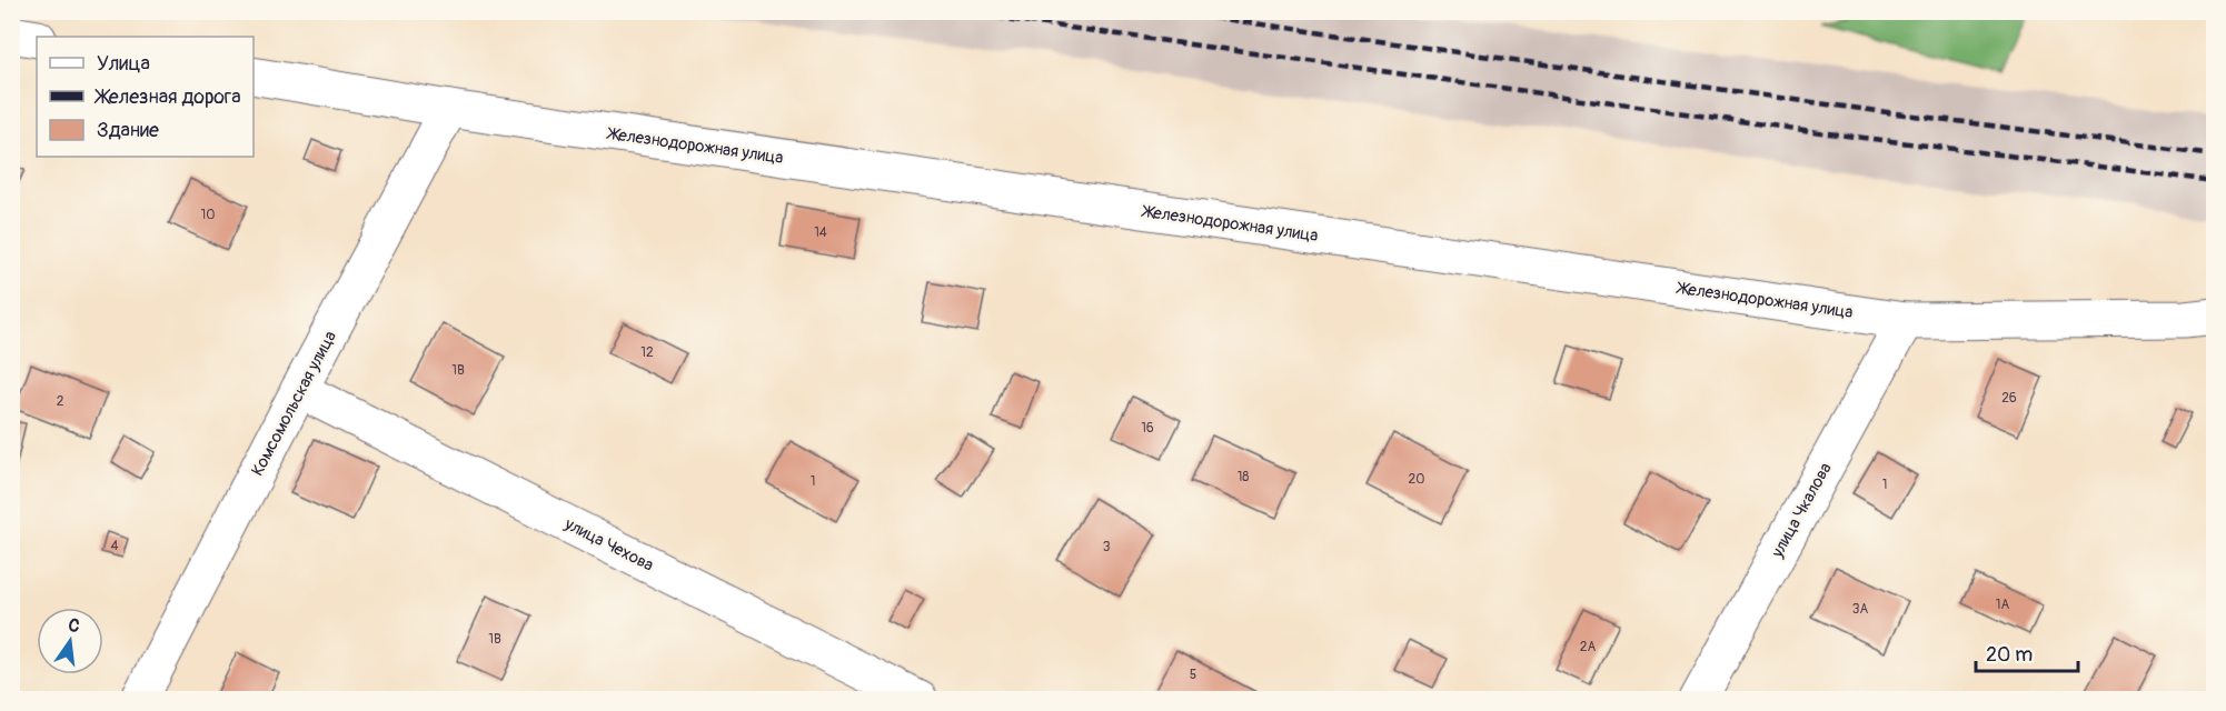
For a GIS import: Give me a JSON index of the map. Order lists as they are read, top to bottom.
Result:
{
  "streets": {
    "street": [
      "Железнодорожная улица",
      "Комсомольская улица",
      "улица Чкалова",
      "улица Чехова"
    ]
  },
  "crossings": [
    ["Железнодорожная улица", "Комсомольская улица"],
    ["Железнодорожная улица", "улица Чкалова"],
    ["Комсомольская улица", "улица Чехова"]
  ],
  "house_numbers": [
    "10",
    "14",
    "12",
    "1В",
    "26",
    "2",
    "16",
    "18",
    "20",
    "1",
    "1",
    "4",
    "3",
    "1А",
    "3А",
    "1В",
    "2А",
    "5"
  ],
  "legend": ["Улица", "Железная дорога", "Здание"],
  "scale_bar": "20 m",
  "north": "top"
}
